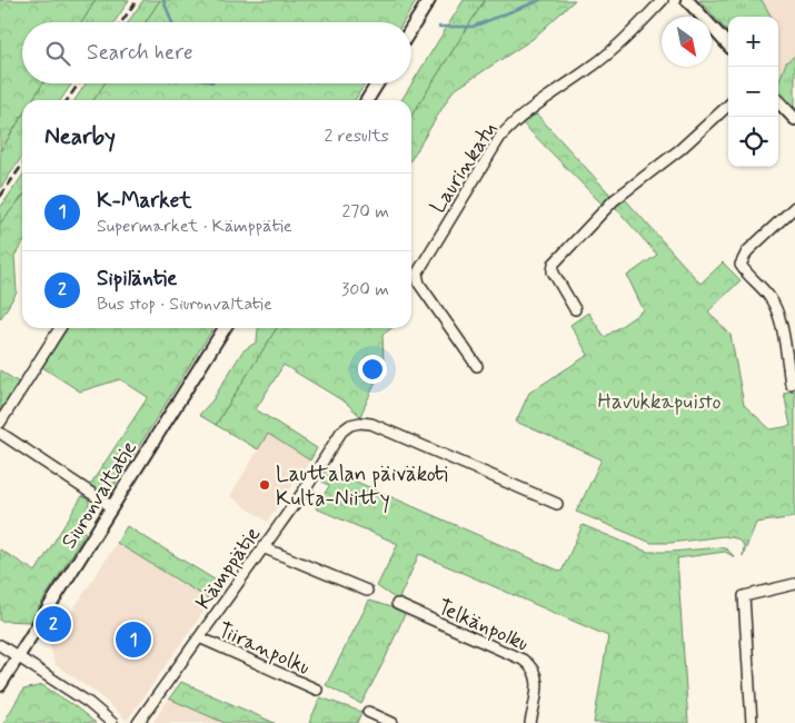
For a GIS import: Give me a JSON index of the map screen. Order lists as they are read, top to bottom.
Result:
{
  "streets": {
    "main road": ["Siuronvaltatie"],
    "street": [
      "Laurinkatu",
      "Kämppätie",
      "Telkänpolku",
      "Tiiranpolku"
    ]
  },
  "crossings": [
    ["Kämppätie", "Tiiranpolku"]
  ],
  "parks": ["Havukkapuisto"],
  "places": ["Lauttalan päiväkoti Kulta-Niitty"],
  "north": "bottom right",
  "page": {
    "map_buttons": ["+", "−"],
    "search": "Search here",
    "heading": ["Nearby", "2 results"],
    "list": [
      {
        "mark": "1",
        "name": "K-Market",
        "note": "Supermarket · Kämppätie",
        "value": "270 m"
      },
      {
        "mark": "2",
        "name": "Sipiläntie",
        "note": "Bus stop · Siuronvaltatie",
        "value": "300 m"
      }
    ],
    "pins": ["2", "1"]
  }
}
